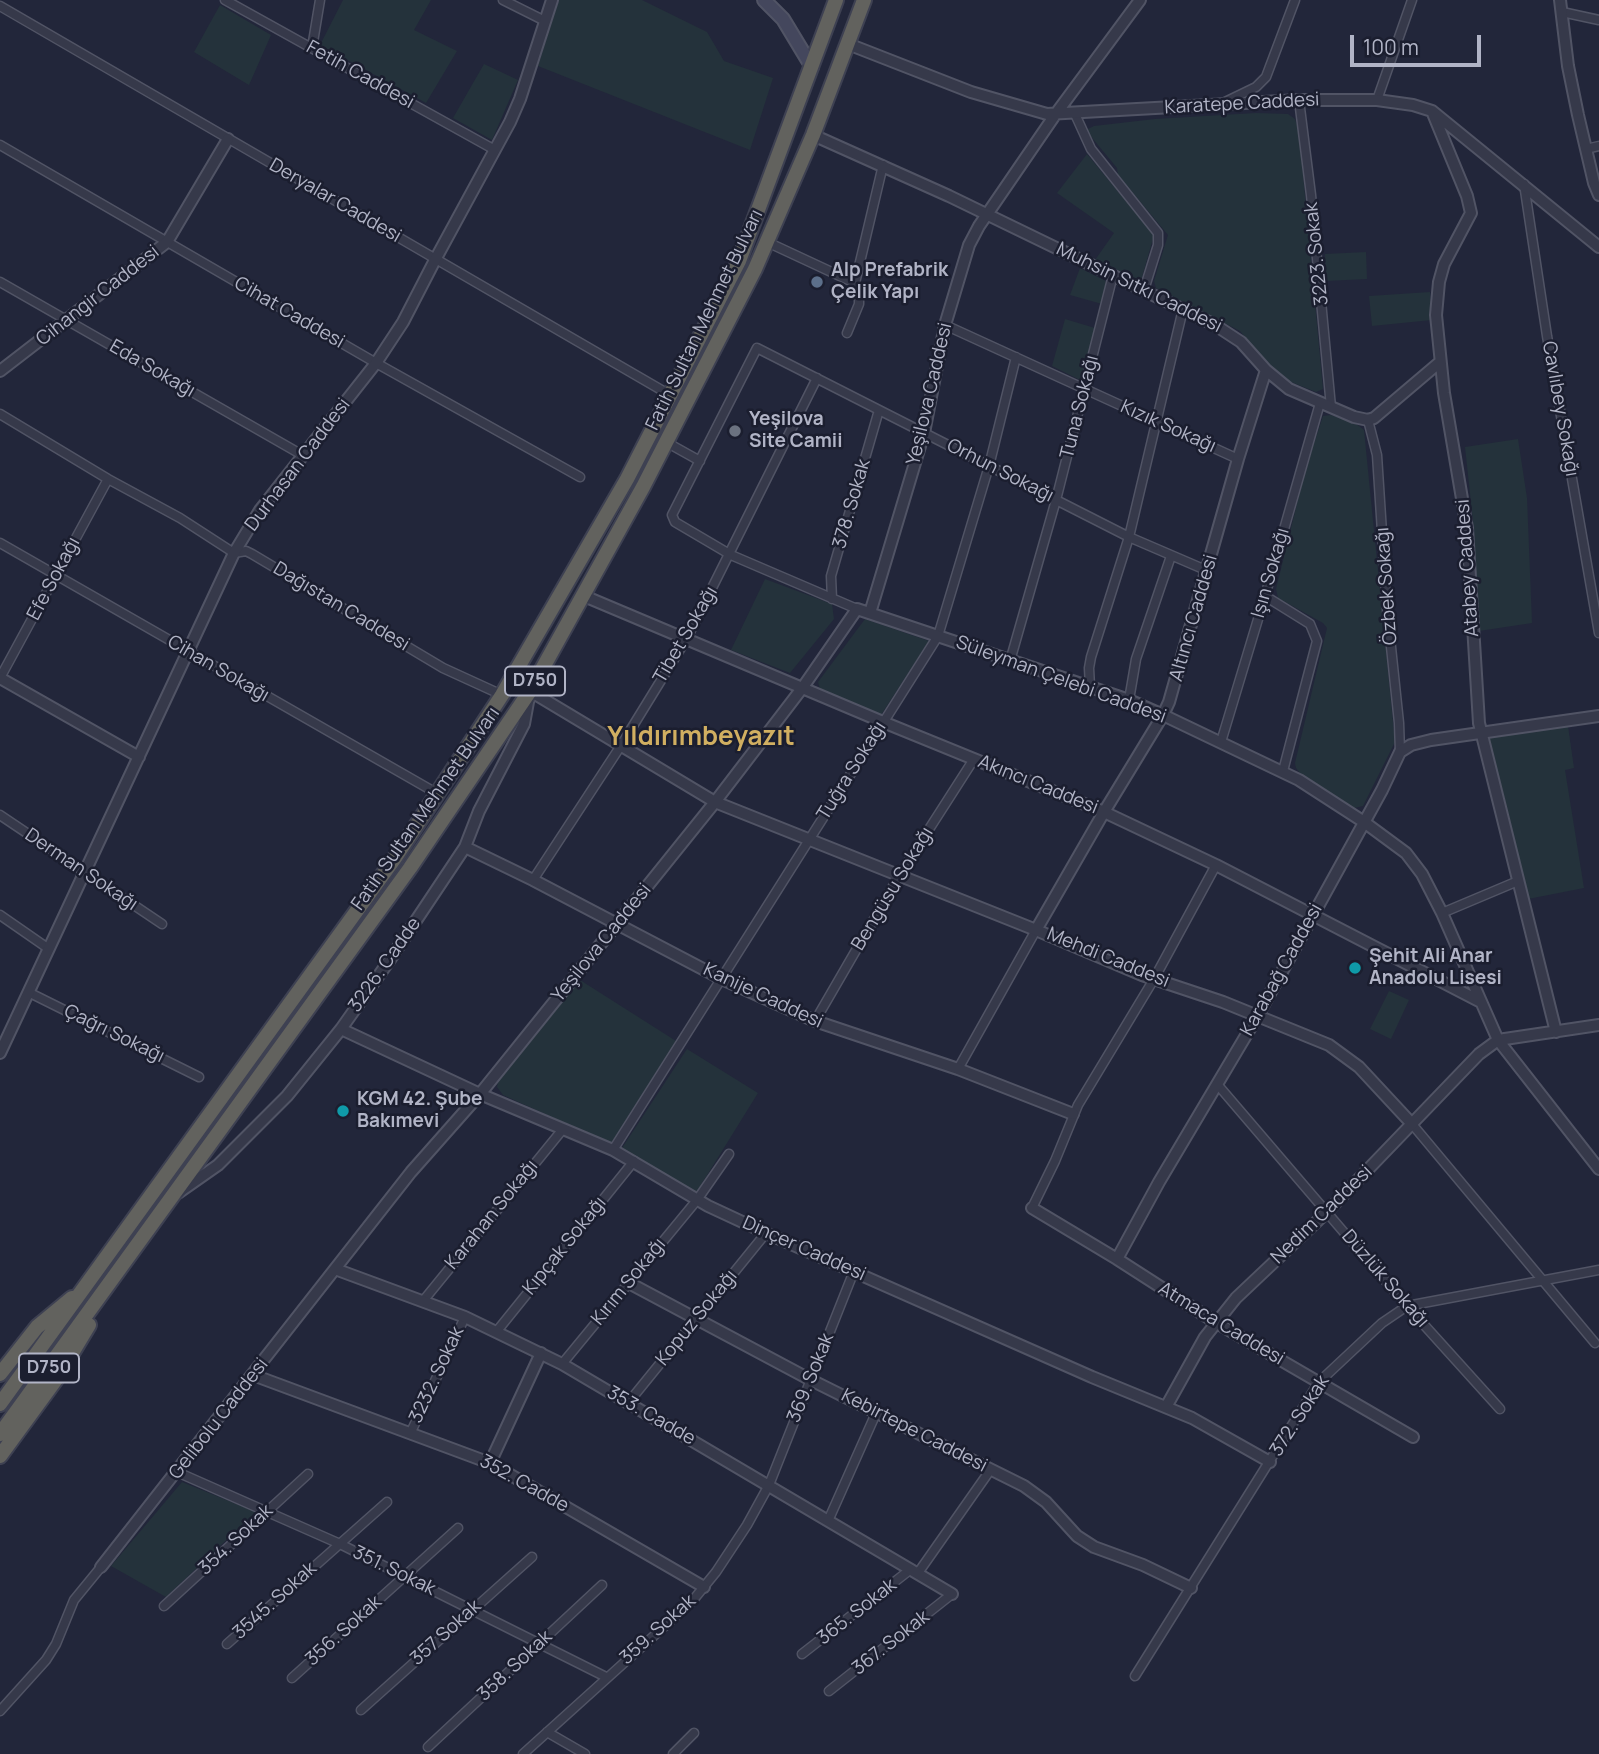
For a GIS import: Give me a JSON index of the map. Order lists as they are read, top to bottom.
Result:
{
  "streets": {
    "highway": ["Fatih Sultan Mehmet Bulvarı", "D750"],
    "street": [
      "Fetih Caddesi",
      "Karatepe Caddesi",
      "Deryalar Caddesi",
      "3223. Sokak",
      "Muhsin Sıtkı Caddesi",
      "Cihangir Caddesi",
      "Cihat Caddesi",
      "Eda Sokağı",
      "Yeşilova Caddesi",
      "Tuna Sokağı",
      "Cavlıbey Sokağı",
      "Kızık Sokağı",
      "Durhasan Caddesi",
      "Orhun Sokağı",
      "378. Sokak",
      "Atabey Caddesi",
      "Işın Sokağı",
      "Efe Sokağı",
      "Özbek Sokağı",
      "Dağıstan Caddesi",
      "Altıncı Caddesi",
      "Tibet Sokağı",
      "Cihan Sokağı",
      "Süleyman Çelebi Caddesi",
      "Tuğra Sokağı",
      "Akıncı Caddesi",
      "Derman Sokağı",
      "Bengüsu Sokağı",
      "Mehdi Caddesi",
      "3226. Cadde",
      "Karabağ Caddesi",
      "Kanije Caddesi",
      "Çağrı Sokağı",
      "Karahan Sokağı",
      "Nedim Caddesi",
      "Kıpçak Sokağı",
      "Dinçer Caddesi",
      "Düzlük Sokağı",
      "Kırım Sokağı",
      "Kopuz Sokağı",
      "Atmaca Caddesi",
      "3232. Sokak",
      "369. Sokak",
      "353. Cadde",
      "372. Sokak",
      "Gelibolu Caddesi",
      "Kebirtepe Caddesi",
      "352. Cadde",
      "354. Sokak",
      "351. Sokak",
      "3545. Sokak",
      "365. Sokak",
      "359. Sokak",
      "356. Sokak",
      "357 Sokak",
      "367. Sokak",
      "358. Sokak"
    ]
  },
  "crossings": [
    ["Fetih Caddesi", "Durhasan Caddesi"],
    ["Karatepe Caddesi", "3223. Sokak"],
    ["Karatepe Caddesi", "Fatih Sultan Mehmet Bulvarı"],
    ["Karatepe Caddesi", "Yeşilova Caddesi"],
    ["Karatepe Caddesi", "Cavlıbey Sokağı"],
    ["Karatepe Caddesi", "Atabey Caddesi"],
    ["Deryalar Caddesi", "Cihangir Caddesi"],
    ["Deryalar Caddesi", "Fatih Sultan Mehmet Bulvarı"],
    ["Deryalar Caddesi", "Durhasan Caddesi"],
    ["3223. Sokak", "Muhsin Sıtkı Caddesi"],
    ["Muhsin Sıtkı Caddesi", "Fatih Sultan Mehmet Bulvarı"],
    ["Muhsin Sıtkı Caddesi", "Yeşilova Caddesi"],
    ["Muhsin Sıtkı Caddesi", "Tuna Sokağı"],
    ["Muhsin Sıtkı Caddesi", "Işın Sokağı"],
    ["Muhsin Sıtkı Caddesi", "Özbek Sokağı"],
    ["Muhsin Sıtkı Caddesi", "Altıncı Caddesi"],
    ["Cihangir Caddesi", "Cihat Caddesi"],
    ["Cihangir Caddesi", "Eda Sokağı"],
    ["Cihat Caddesi", "Durhasan Caddesi"],
    ["Fatih Sultan Mehmet Bulvarı", "Dağıstan Caddesi"],
    ["Fatih Sultan Mehmet Bulvarı", "Cihan Sokağı"],
    ["Fatih Sultan Mehmet Bulvarı", "Akıncı Caddesi"],
    ["Fatih Sultan Mehmet Bulvarı", "Mehdi Caddesi"],
    ["Fatih Sultan Mehmet Bulvarı", "3226. Cadde"],
    ["Eda Sokağı", "Durhasan Caddesi"],
    ["Yeşilova Caddesi", "Kızık Sokağı"],
    ["Yeşilova Caddesi", "Orhun Sokağı"],
    ["Yeşilova Caddesi", "Süleyman Çelebi Caddesi"],
    ["Yeşilova Caddesi", "Akıncı Caddesi"],
    ["Yeşilova Caddesi", "Mehdi Caddesi"],
    ["Yeşilova Caddesi", "Kanije Caddesi"],
    ["Yeşilova Caddesi", "Dinçer Caddesi"],
    ["Yeşilova Caddesi", "353. Cadde"],
    ["Yeşilova Caddesi", "Gelibolu Caddesi"],
    ["Tuna Sokağı", "Kızık Sokağı"],
    ["Tuna Sokağı", "Orhun Sokağı"],
    ["Tuna Sokağı", "Süleyman Çelebi Caddesi"],
    ["Kızık Sokağı", "Altıncı Caddesi"],
    ["Kızık Sokağı", "Tuğra Sokağı"],
    ["Durhasan Caddesi", "Dağıstan Caddesi"],
    ["Durhasan Caddesi", "Cihan Sokağı"],
    ["Durhasan Caddesi", "Derman Sokağı"],
    ["Durhasan Caddesi", "Çağrı Sokağı"],
    ["Orhun Sokağı", "378. Sokak"],
    ["Orhun Sokağı", "Altıncı Caddesi"],
    ["Orhun Sokağı", "Tibet Sokağı"],
    ["Orhun Sokağı", "Süleyman Çelebi Caddesi"],
    ["Orhun Sokağı", "Tuğra Sokağı"],
    ["378. Sokak", "Süleyman Çelebi Caddesi"],
    ["Işın Sokağı", "Süleyman Çelebi Caddesi"],
    ["Efe Sokağı", "Dağıstan Caddesi"],
    ["Efe Sokağı", "Cihan Sokağı"],
    ["Özbek Sokağı", "Karabağ Caddesi"],
    ["Altıncı Caddesi", "Süleyman Çelebi Caddesi"],
    ["Altıncı Caddesi", "Akıncı Caddesi"],
    ["Altıncı Caddesi", "Mehdi Caddesi"],
    ["Altıncı Caddesi", "Kanije Caddesi"],
    ["Tibet Sokağı", "Süleyman Çelebi Caddesi"],
    ["Tibet Sokağı", "Akıncı Caddesi"],
    ["Tibet Sokağı", "Mehdi Caddesi"],
    ["Tibet Sokağı", "Kanije Caddesi"],
    ["Süleyman Çelebi Caddesi", "Tuğra Sokağı"],
    ["Süleyman Çelebi Caddesi", "Akıncı Caddesi"],
    ["Süleyman Çelebi Caddesi", "Karabağ Caddesi"],
    ["Süleyman Çelebi Caddesi", "Nedim Caddesi"],
    ["Tuğra Sokağı", "Akıncı Caddesi"],
    ["Tuğra Sokağı", "Mehdi Caddesi"],
    ["Tuğra Sokağı", "Kanije Caddesi"],
    ["Tuğra Sokağı", "Dinçer Caddesi"],
    ["Akıncı Caddesi", "Bengüsu Sokağı"],
    ["Akıncı Caddesi", "Karabağ Caddesi"],
    ["Bengüsu Sokağı", "Mehdi Caddesi"],
    ["Bengüsu Sokağı", "Kanije Caddesi"],
    ["Mehdi Caddesi", "3226. Cadde"],
    ["Mehdi Caddesi", "Karabağ Caddesi"],
    ["Mehdi Caddesi", "Nedim Caddesi"],
    ["Mehdi Caddesi", "372. Sokak"],
    ["3226. Cadde", "Kanije Caddesi"],
    ["3226. Cadde", "Dinçer Caddesi"],
    ["Karabağ Caddesi", "Düzlük Sokağı"],
    ["Karabağ Caddesi", "Atmaca Caddesi"],
    ["Karahan Sokağı", "Dinçer Caddesi"],
    ["Karahan Sokağı", "353. Cadde"],
    ["Nedim Caddesi", "Dinçer Caddesi"],
    ["Nedim Caddesi", "Düzlük Sokağı"],
    ["Nedim Caddesi", "Atmaca Caddesi"],
    ["Kıpçak Sokağı", "Dinçer Caddesi"],
    ["Kıpçak Sokağı", "353. Cadde"],
    ["Dinçer Caddesi", "Kırım Sokağı"],
    ["Dinçer Caddesi", "Kopuz Sokağı"],
    ["Dinçer Caddesi", "369. Sokak"],
    ["Dinçer Caddesi", "372. Sokak"],
    ["Düzlük Sokağı", "372. Sokak"],
    ["Kırım Sokağı", "353. Cadde"],
    ["Kırım Sokağı", "Kebirtepe Caddesi"],
    ["Kopuz Sokağı", "353. Cadde"],
    ["Kopuz Sokağı", "Kebirtepe Caddesi"],
    ["Atmaca Caddesi", "372. Sokak"],
    ["3232. Sokak", "353. Cadde"],
    ["3232. Sokak", "352. Cadde"],
    ["369. Sokak", "353. Cadde"],
    ["369. Sokak", "Kebirtepe Caddesi"],
    ["369. Sokak", "359. Sokak"],
    ["353. Cadde", "Gelibolu Caddesi"],
    ["353. Cadde", "365. Sokak"],
    ["353. Cadde", "359. Sokak"],
    ["353. Cadde", "367. Sokak"],
    ["372. Sokak", "Kebirtepe Caddesi"],
    ["Gelibolu Caddesi", "352. Cadde"],
    ["Gelibolu Caddesi", "351. Sokak"],
    ["Kebirtepe Caddesi", "365. Sokak"],
    ["352. Cadde", "359. Sokak"],
    ["354. Sokak", "351. Sokak"],
    ["351. Sokak", "3545. Sokak"],
    ["351. Sokak", "359. Sokak"],
    ["351. Sokak", "356. Sokak"],
    ["351. Sokak", "357 Sokak"],
    ["351. Sokak", "358. Sokak"]
  ],
  "districts": ["Yıldırımbeyazıt"],
  "places": [
    "Alp Prefabrik Çelik Yapı",
    "Yeşilova Site Camii",
    "Şehit Ali Anar Anadolu Lisesi",
    "KGM 42. Şube Bakımevi"
  ],
  "scale_bar": "100 m"
}
